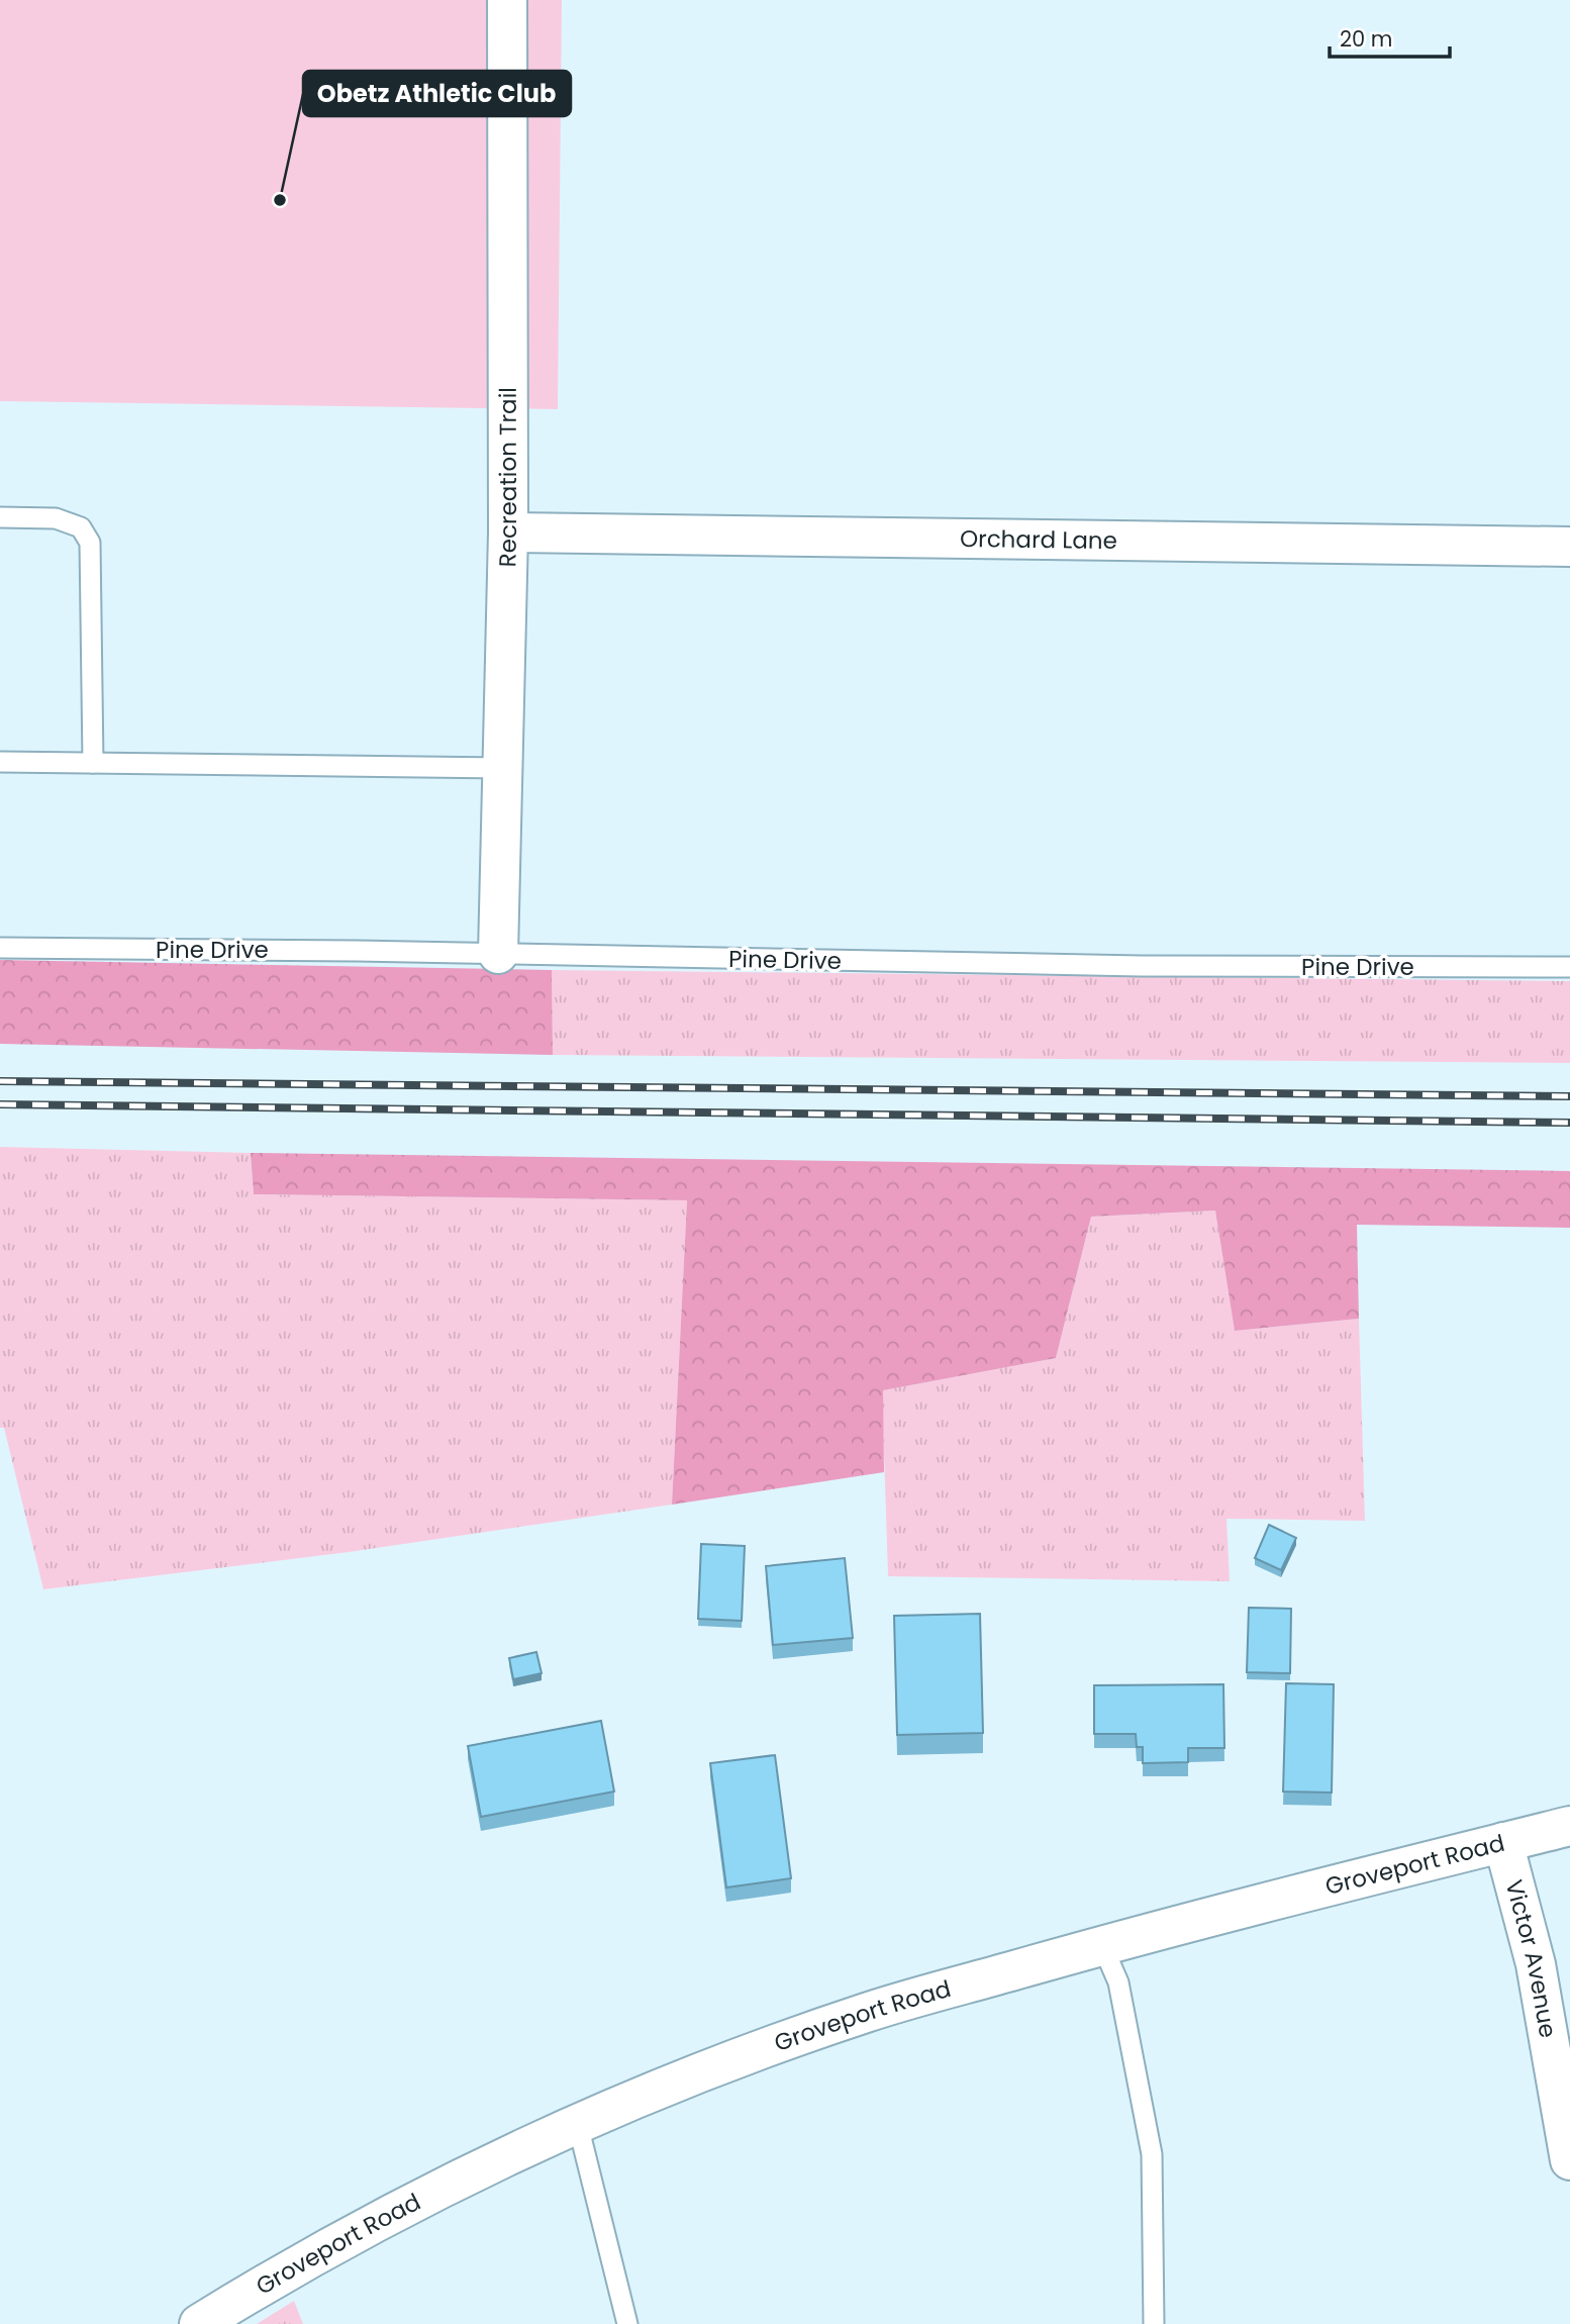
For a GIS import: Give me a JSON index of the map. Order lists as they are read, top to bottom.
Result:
{
  "streets": {
    "street": [
      "Recreation Trail",
      "Orchard Lane",
      "Groveport Road",
      "Victor Avenue"
    ],
    "lane": ["Pine Drive"]
  },
  "crossings": [
    ["Recreation Trail", "Orchard Lane"],
    ["Recreation Trail", "Pine Drive"],
    ["Groveport Road", "Victor Avenue"]
  ],
  "places": ["Obetz Athletic Club"],
  "scale_bar": "20 m"
}
